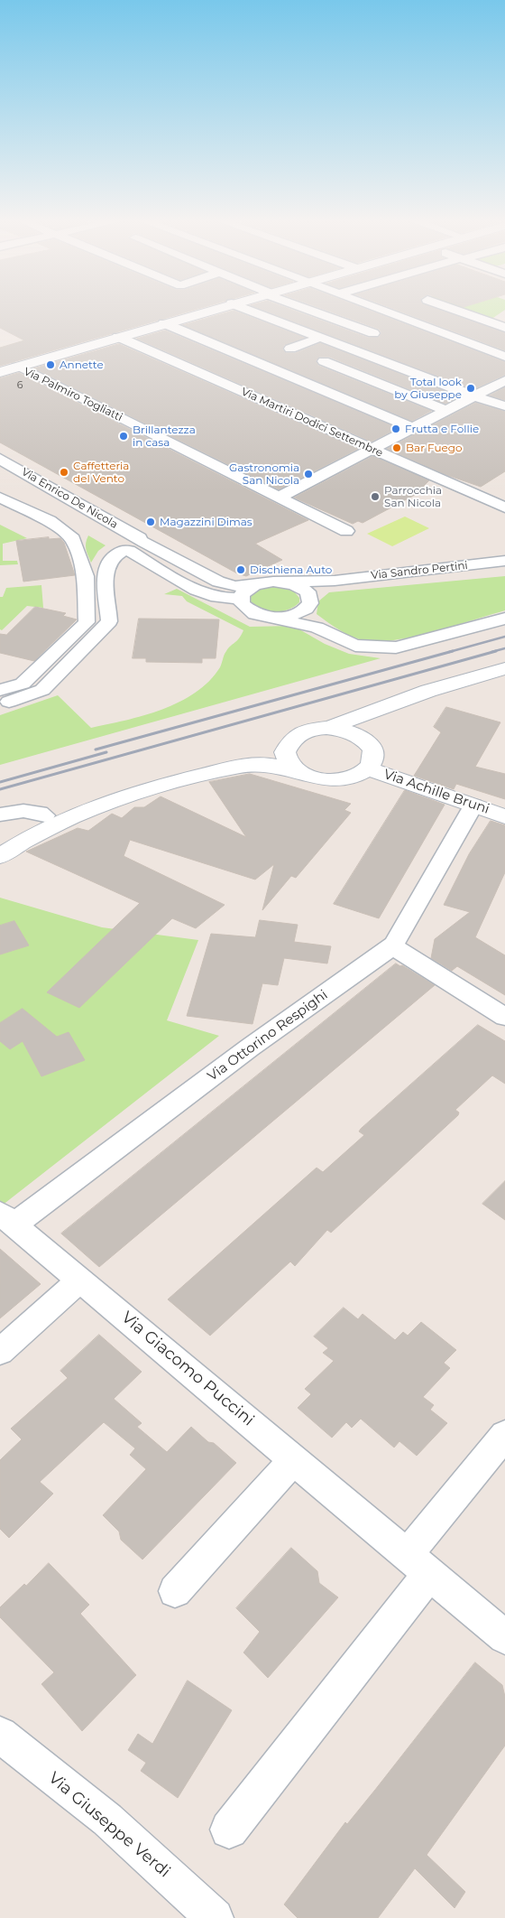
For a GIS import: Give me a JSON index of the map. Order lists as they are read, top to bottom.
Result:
{
  "streets": {
    "street": [
      "Via Palmiro Togliatti",
      "Via Martiri Dodici Settembre",
      "Via Enrico De Nicola",
      "Via Sandro Pertini",
      "Via Achille Bruni",
      "Via Ottorino Respighi",
      "Via Giacomo Puccini",
      "Via Giuseppe Verdi"
    ]
  },
  "crossings": [
    ["Via Enrico De Nicola", "Via Sandro Pertini"],
    ["Via Achille Bruni", "Via Ottorino Respighi"],
    ["Via Ottorino Respighi", "Via Giacomo Puccini"]
  ],
  "places": [
    "Annette",
    "Total look by Giuseppe",
    "Frutta e Follie",
    "Brillantezza in casa",
    "Bar Fuego",
    "Caffetteria del Vento",
    "Gastronomia San Nicola",
    "Parrocchia San Nicola",
    "Magazzini Dimas",
    "Dischiena Auto"
  ],
  "house_numbers": ["6"]
}
